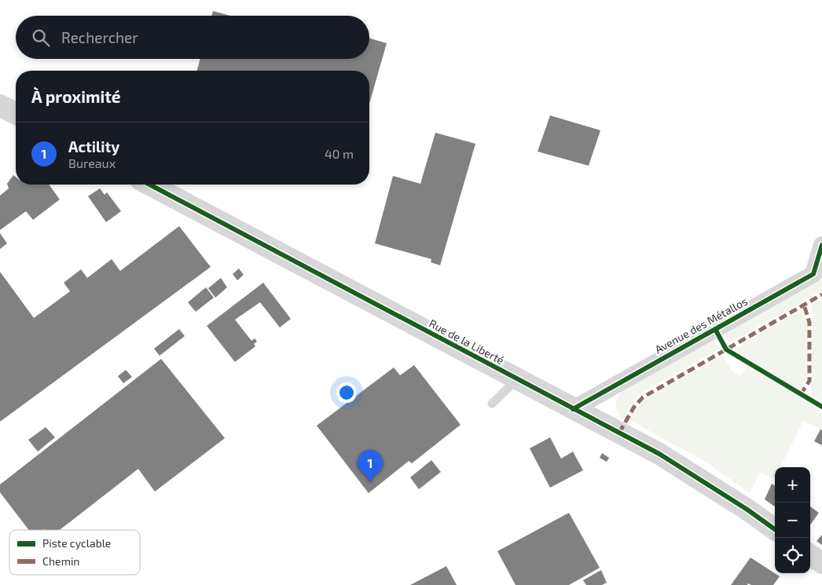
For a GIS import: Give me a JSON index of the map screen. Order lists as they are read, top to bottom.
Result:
{
  "streets": {
    "street": ["Avenue des Métallos", "Rue de la Liberté"]
  },
  "crossings": [
    ["Avenue des Métallos", "Rue de la Liberté"]
  ],
  "legend": ["Piste cyclable", "Chemin"],
  "page": {
    "search": "Rechercher",
    "heading": "À proximité",
    "list": [
      {
        "mark": "1",
        "name": "Actility",
        "note": "Bureaux",
        "value": "40 m"
      }
    ],
    "pins": "1",
    "map_buttons": ["+", "−"]
  }
}
